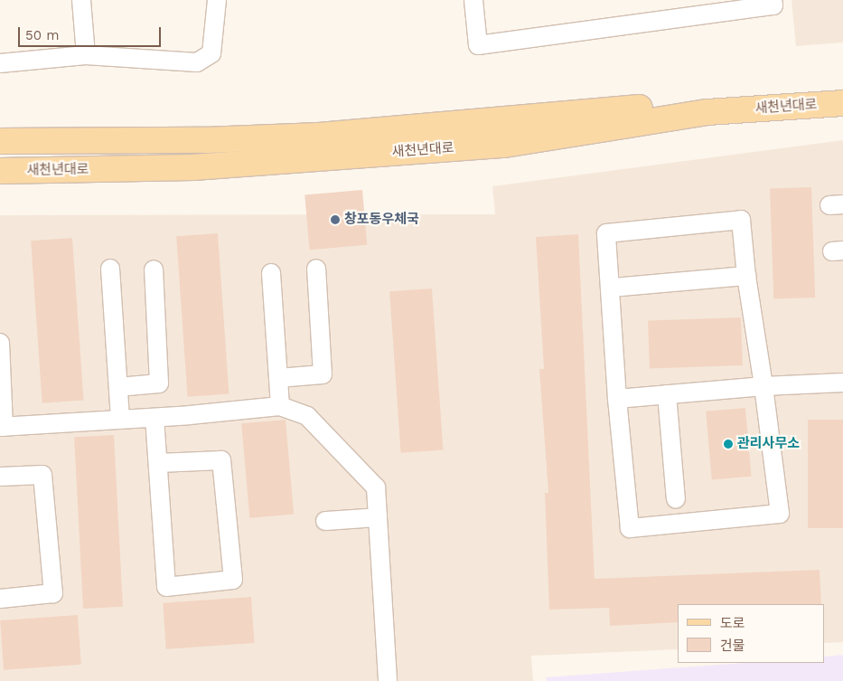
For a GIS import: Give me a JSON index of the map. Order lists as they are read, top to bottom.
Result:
{
  "streets": {
    "main road": ["새천년대로"]
  },
  "places": ["창포동우체국", "관리사무소"],
  "legend": ["도로", "건물"],
  "scale_bar": "50 m"
}
